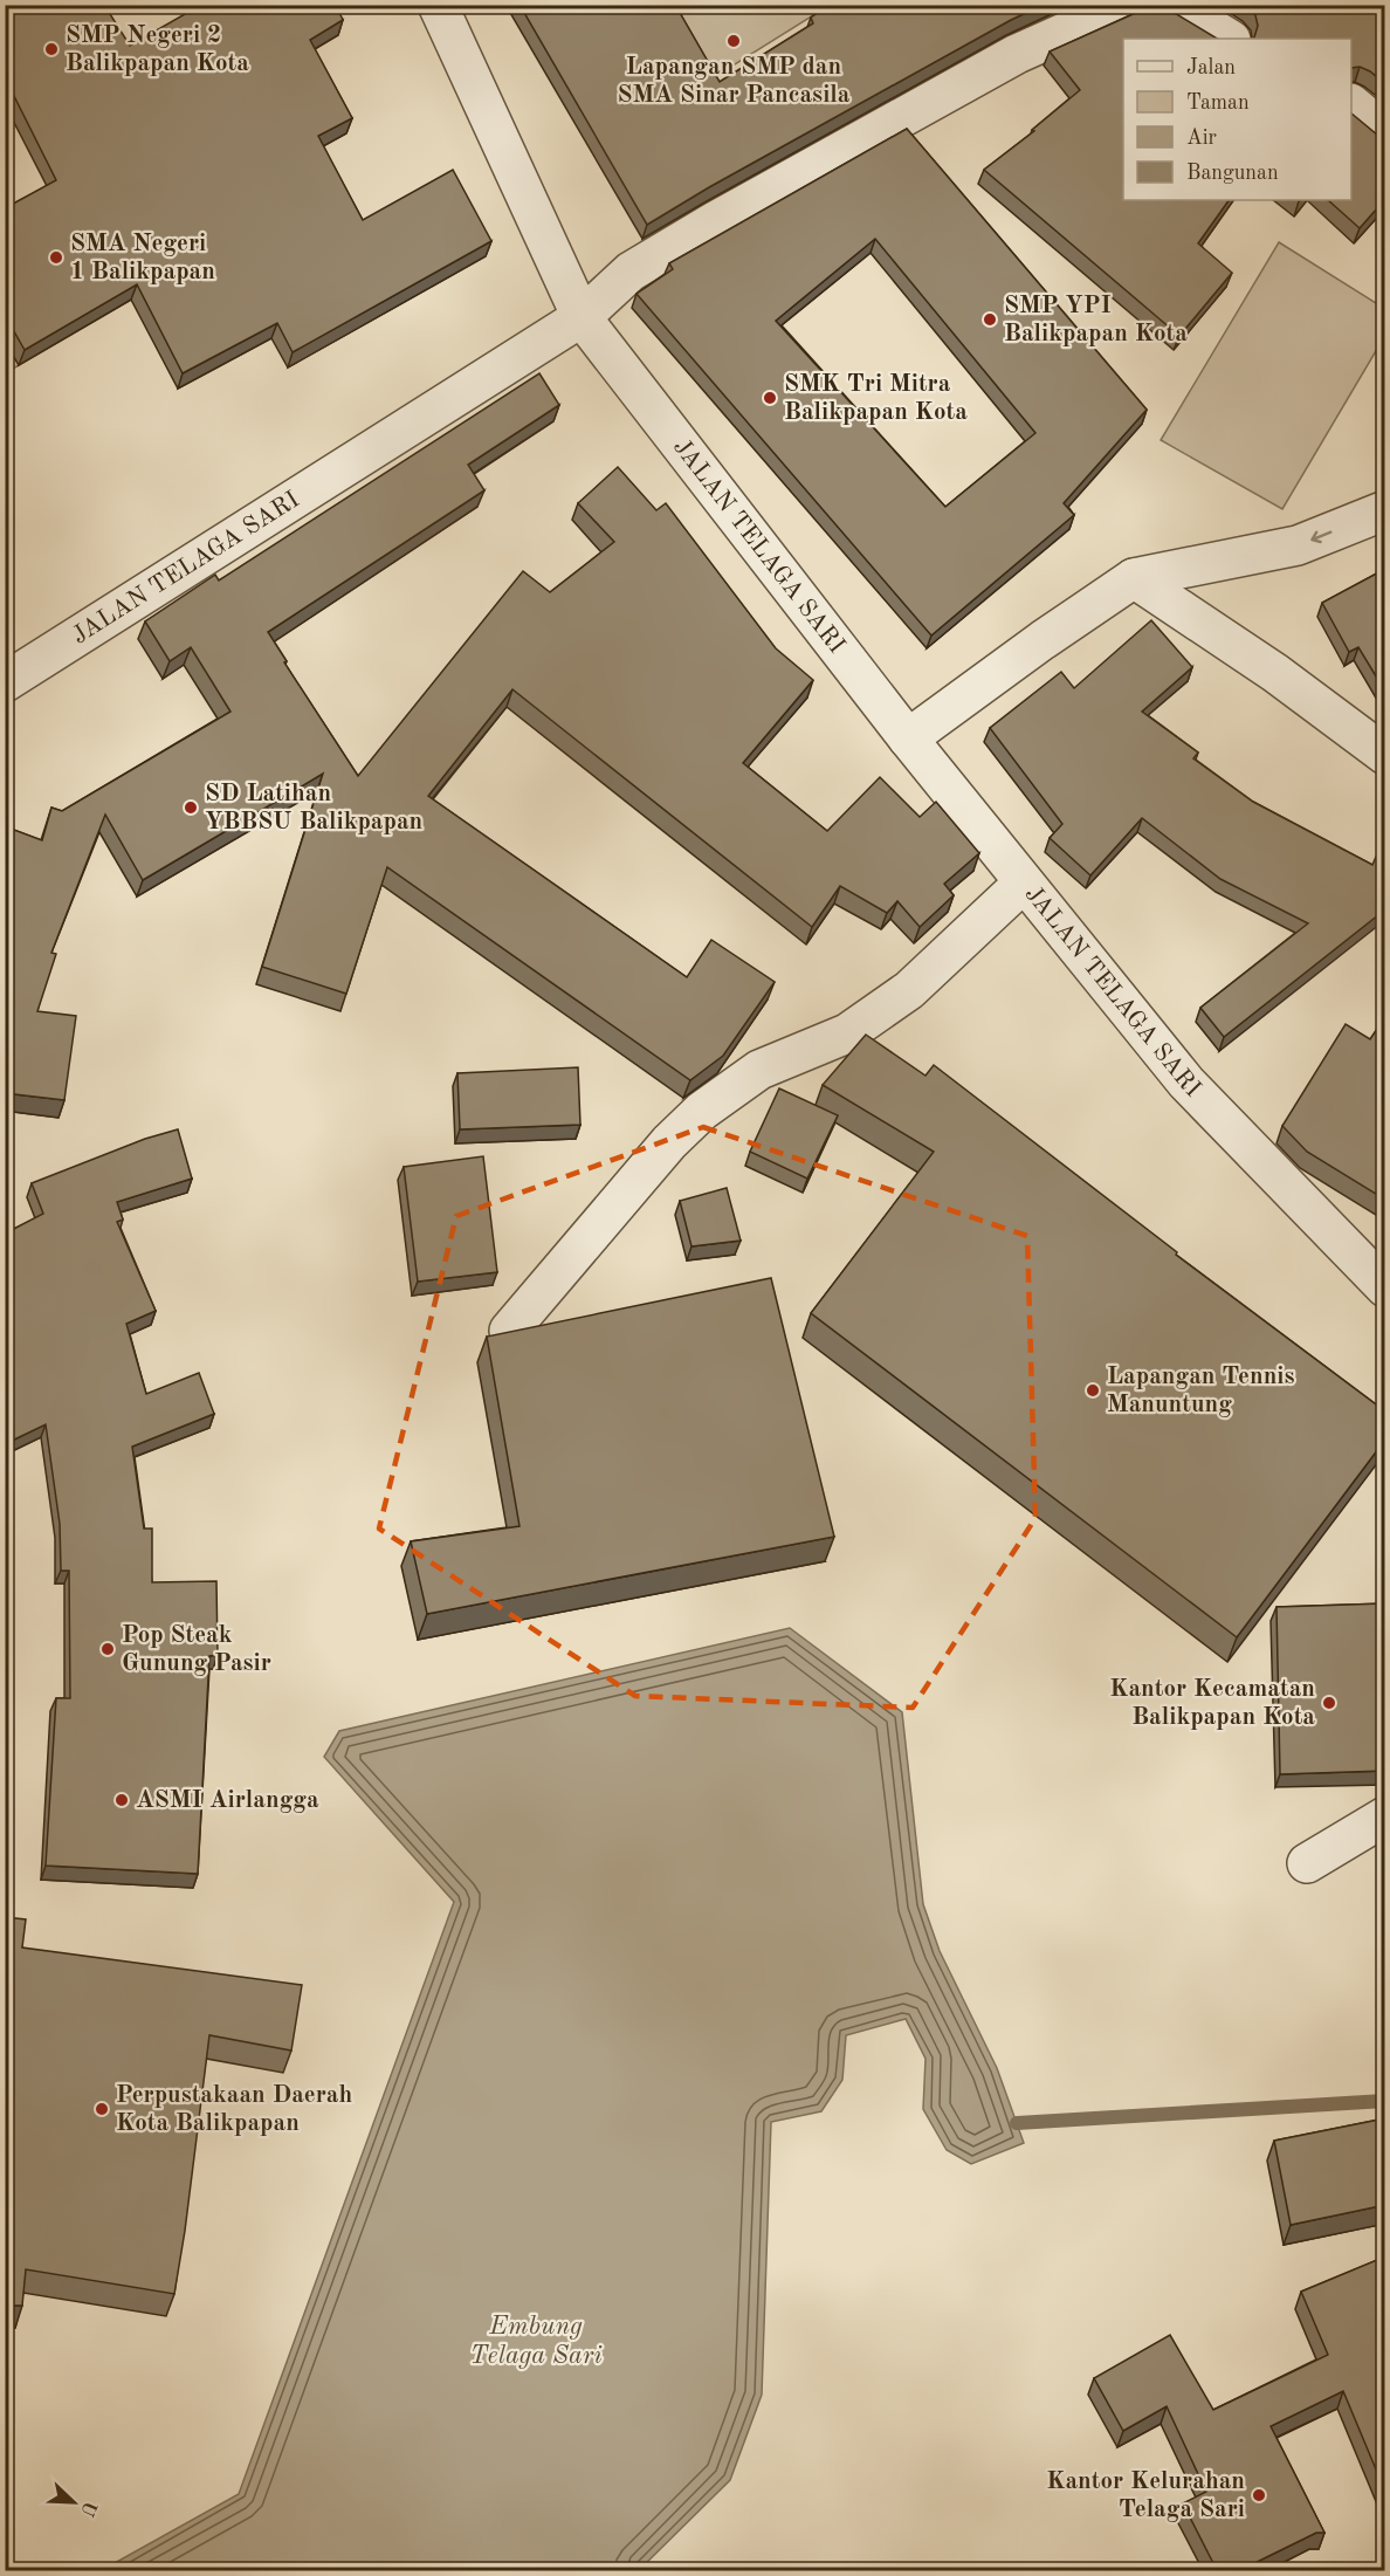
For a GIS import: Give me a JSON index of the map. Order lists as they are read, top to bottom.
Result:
{
  "streets": {
    "street": ["JALAN TELAGA SARI"]
  },
  "water": ["Embung Telaga Sari"],
  "places": [
    "Lapangan SMP dan SMA Sinar Pancasila",
    "SMP Negeri 2 Balikpapan Kota",
    "SMA Negeri 1 Balikpapan",
    "SMP YPI Balikpapan Kota",
    "SMK Tri Mitra Balikpapan Kota",
    "SD Latihan YBBSU Balikpapan",
    "Lapangan Tennis Manuntung",
    "Pop Steak Gunung Pasir",
    "Kantor Kecamatan Balikpapan Kota",
    "ASMI Airlangga",
    "Perpustakaan Daerah Kota Balikpapan",
    "Kantor Kelurahan Telaga Sari"
  ],
  "legend": [
    "Jalan",
    "Taman",
    "Air",
    "Bangunan"
  ],
  "north": "bottom right"
}
